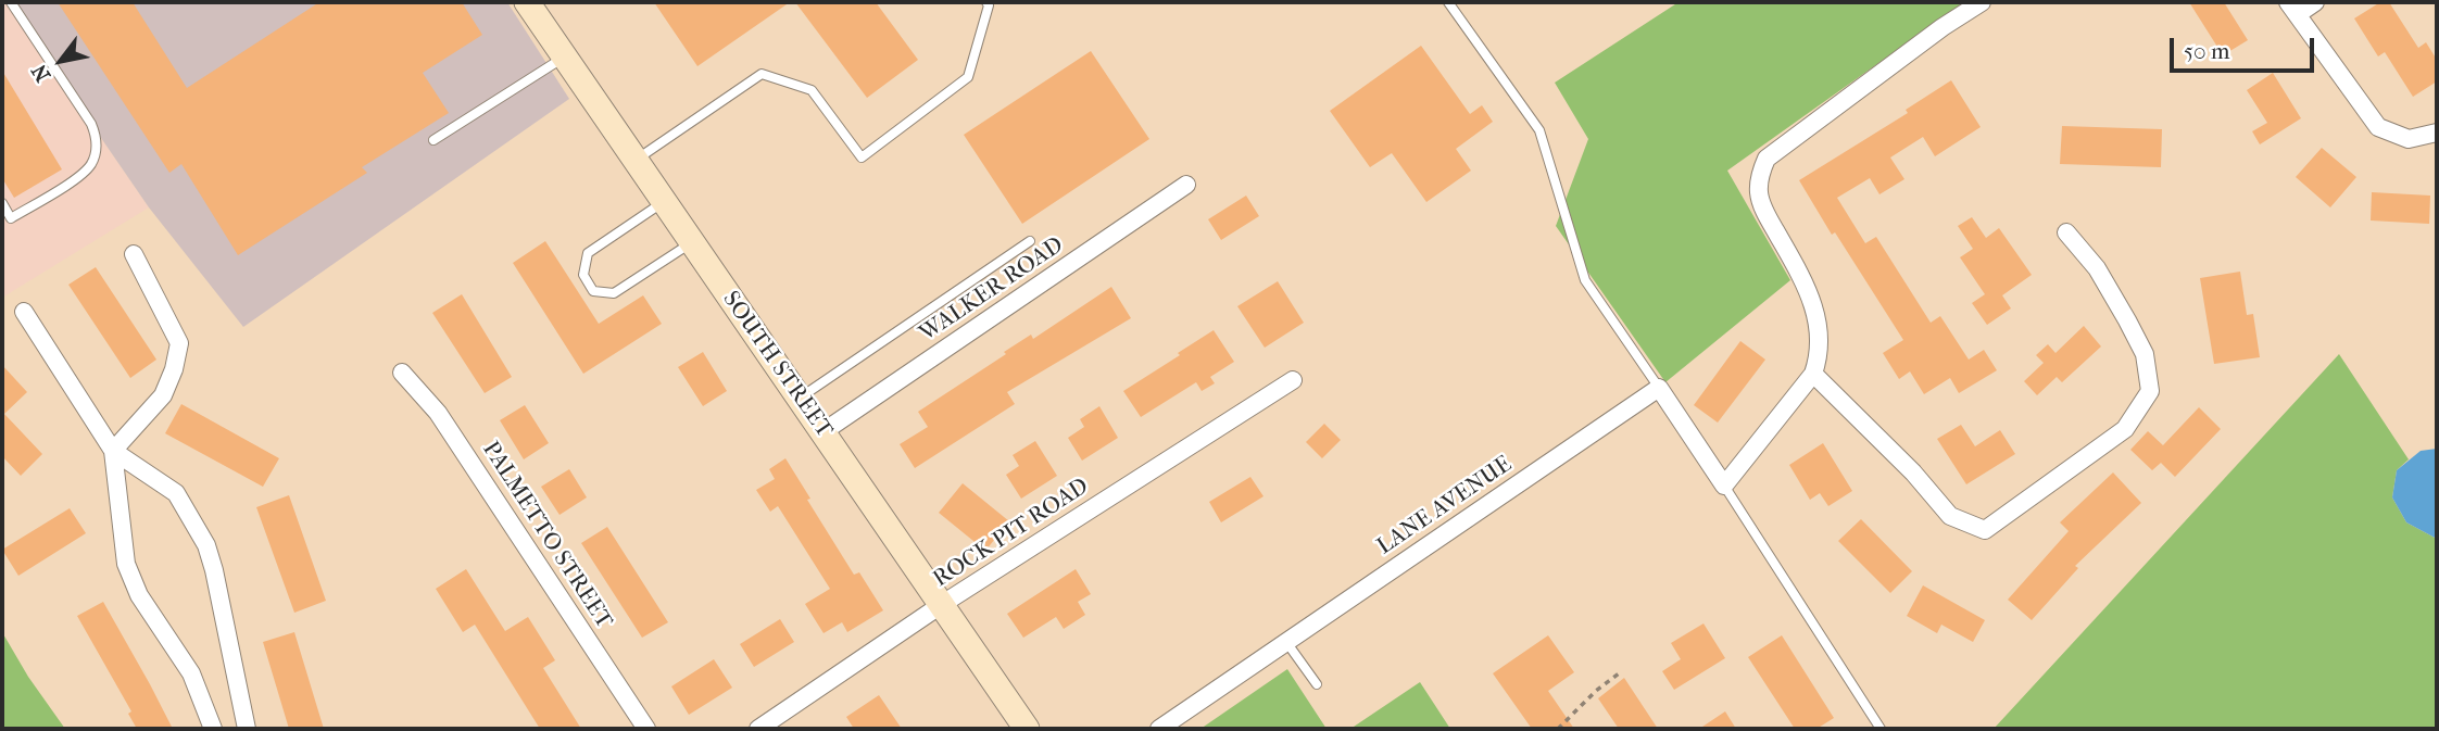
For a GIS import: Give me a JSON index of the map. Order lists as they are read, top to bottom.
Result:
{
  "streets": {
    "main road": ["SOUTH STREET"],
    "street": [
      "WALKER ROAD",
      "LANE AVENUE",
      "ROCK PIT ROAD",
      "PALMETTO STREET"
    ]
  },
  "crossings": [
    ["WALKER ROAD", "SOUTH STREET"],
    ["SOUTH STREET", "ROCK PIT ROAD"]
  ],
  "scale_bar": "50 m",
  "north": "bottom left"
}
